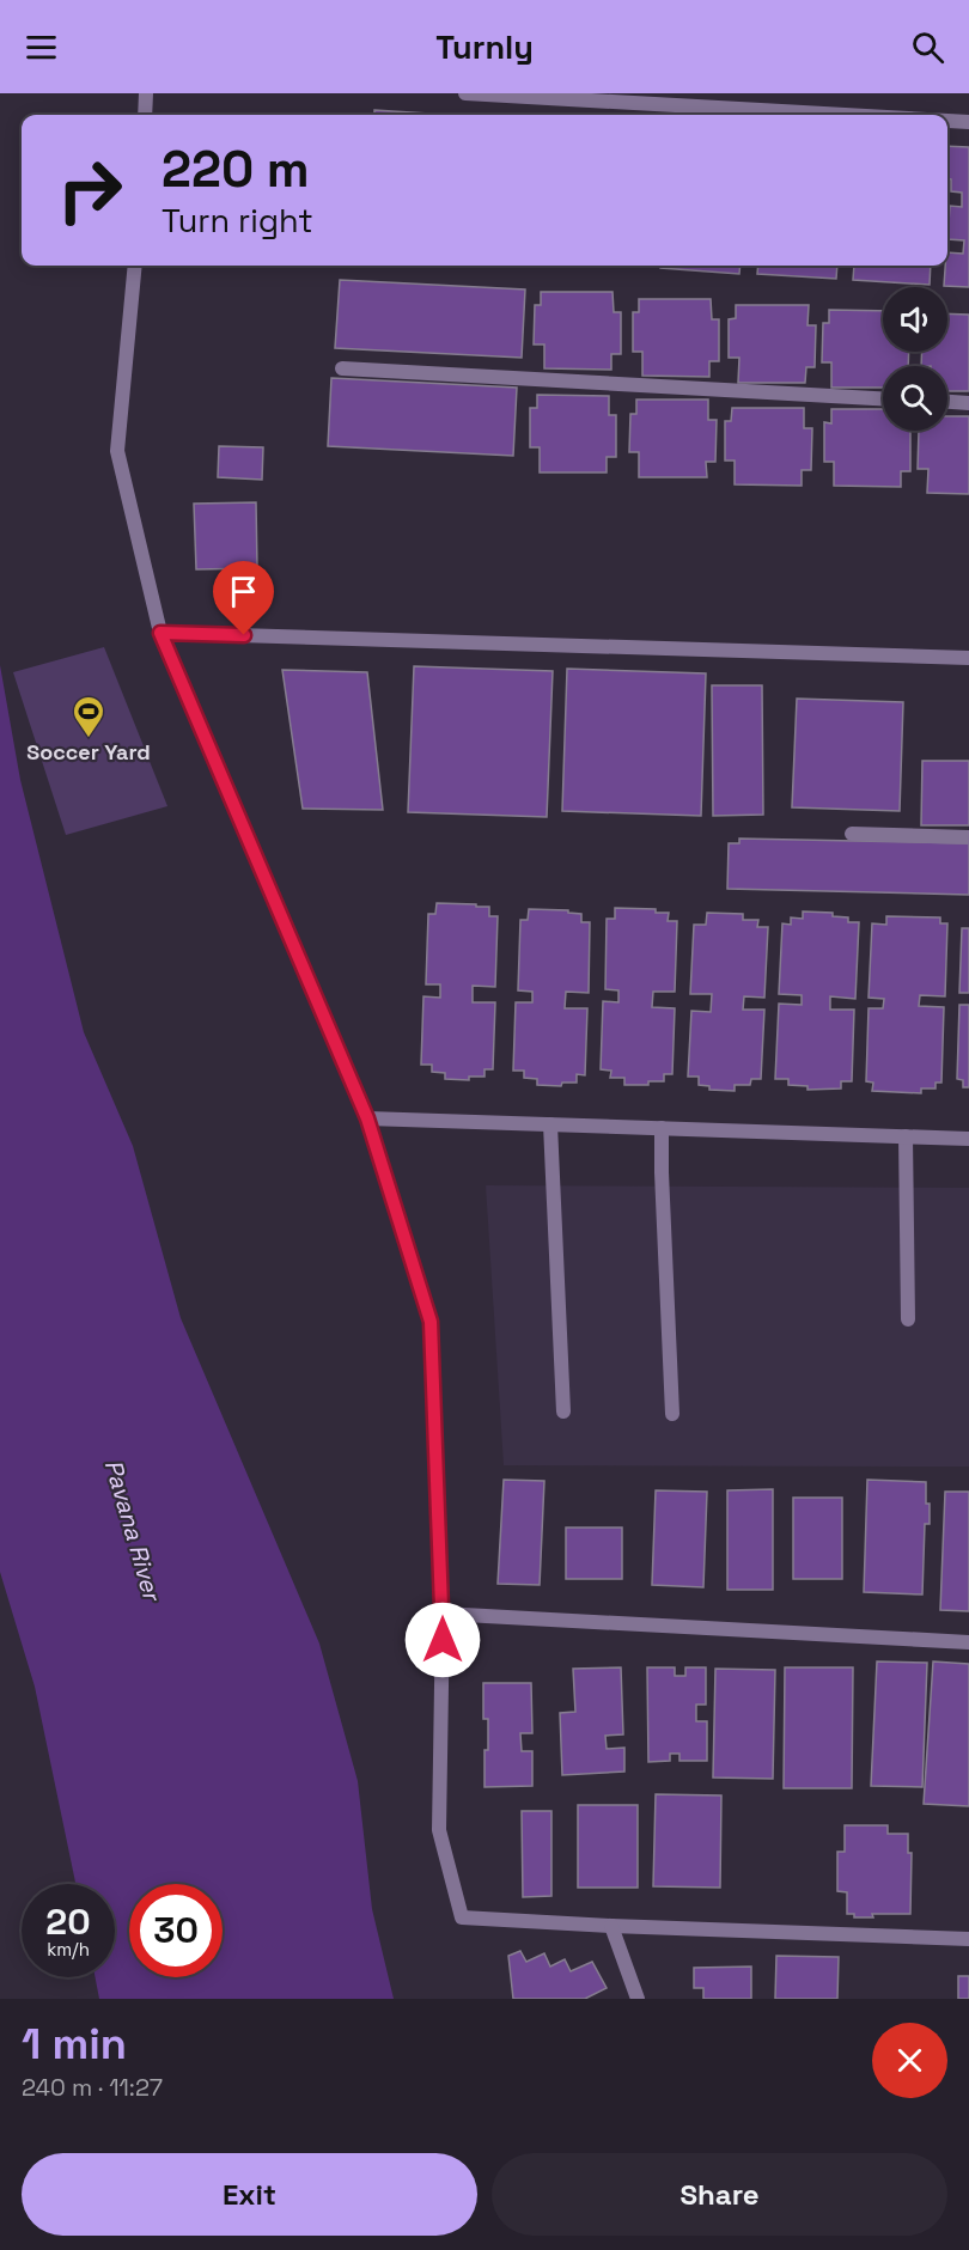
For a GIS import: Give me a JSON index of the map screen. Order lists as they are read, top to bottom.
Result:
{
  "water": ["Pavana River"],
  "places": {
    "sports": ["Soccer Yard"]
  },
  "page": {
    "header": "Turnly",
    "turn": ["220 m", "Turn right"],
    "speed": "20 km/h",
    "limit": "30",
    "heading": ["1 min", "240 m · 11:27"],
    "buttons": ["Exit", "Share"]
  }
}
